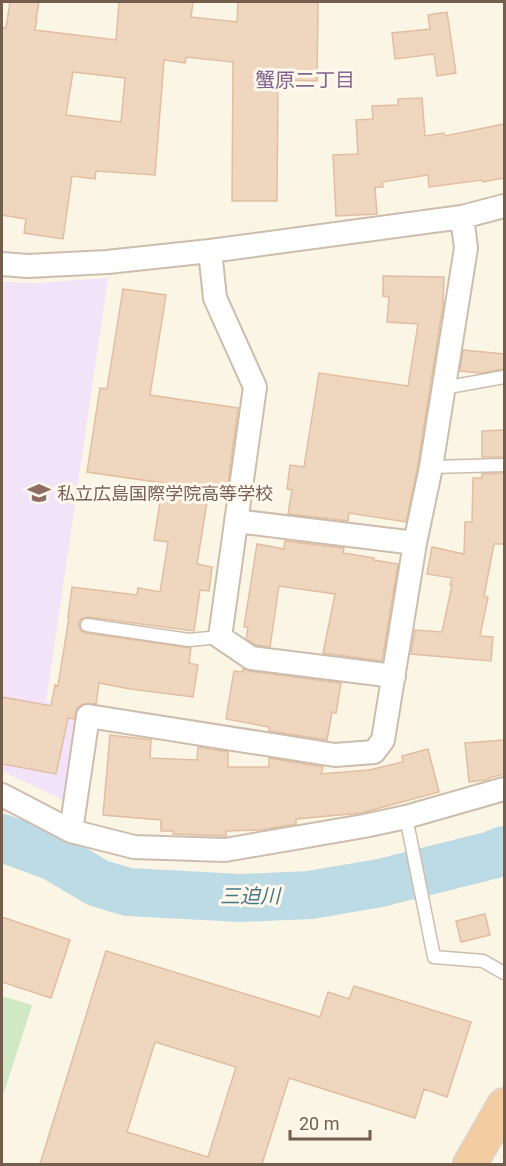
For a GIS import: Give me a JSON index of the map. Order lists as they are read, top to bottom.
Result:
{
  "districts": ["蟹原二丁目"],
  "water": ["三迫川"],
  "places": {
    "school or university": ["私立広島国際学院高等学校"]
  },
  "scale_bar": "20 m"
}
